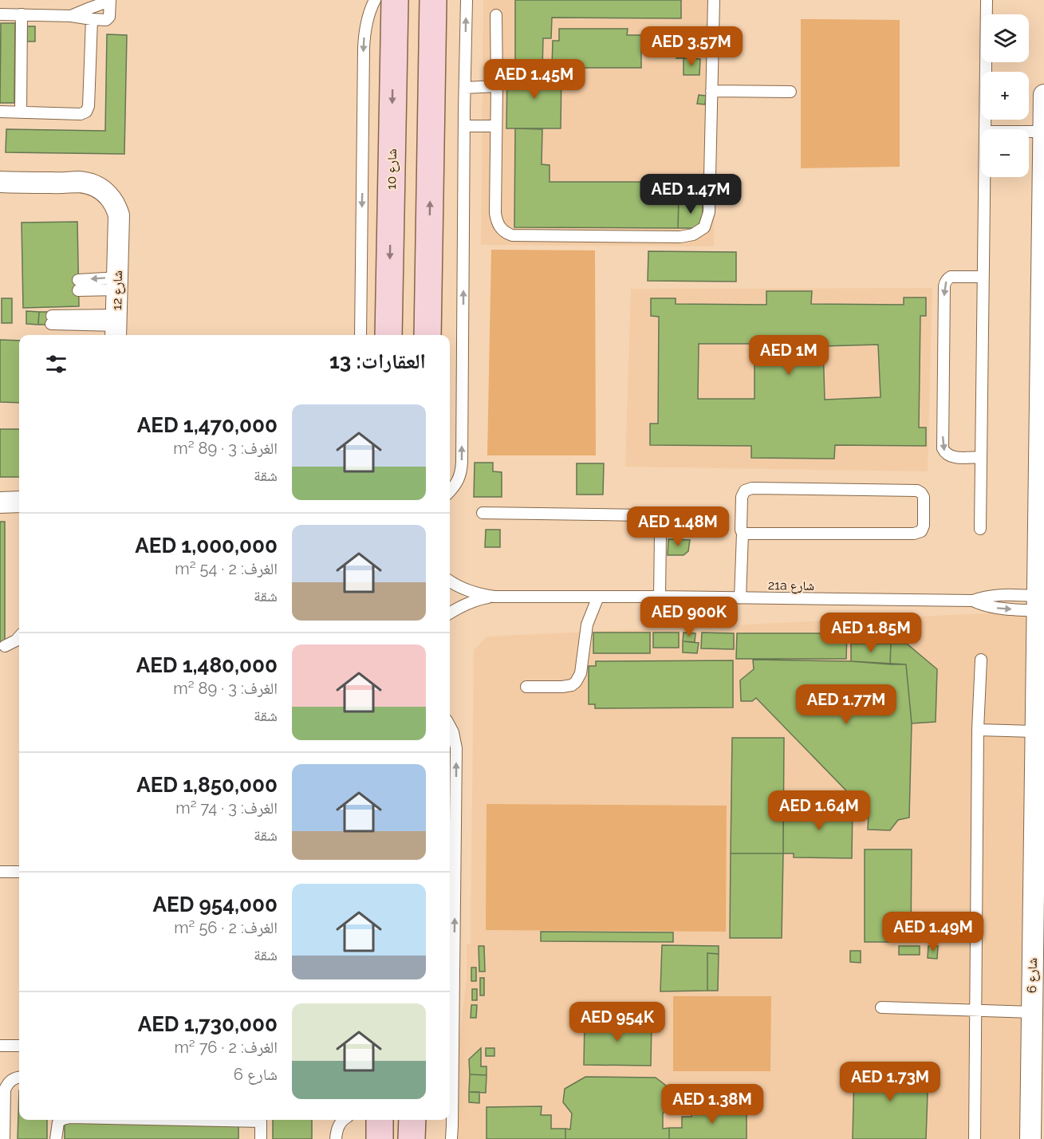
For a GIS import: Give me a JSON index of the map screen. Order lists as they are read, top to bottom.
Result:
{
  "streets": {
    "street": ["شارع 10", "شارع 12", "شارع 6"],
    "lane": ["21a شارع"]
  },
  "crossings": [
    ["21a شارع", "شارع 6"]
  ],
  "page": {
    "map_buttons": ["+", "−"],
    "price": [
      "AED 3.57M",
      "AED 1.45M",
      "AED 1.47M",
      "AED 1M",
      "AED 1.48M",
      "AED 900K",
      "AED 1.85M",
      "AED 1.77M",
      "AED 1.64M",
      "AED 1.49M",
      "AED 954K",
      "AED 1.73M",
      "AED 1.38M"
    ],
    "heading": "العقارات: 13",
    "list": [
      {
        "name": "AED 1,470,000",
        "note": "الغرف: 3 · 89 m² · شقة"
      },
      {
        "name": "AED 1,000,000",
        "note": "الغرف: 2 · 54 m² · شقة"
      },
      {
        "name": "AED 1,480,000",
        "note": "الغرف: 3 · 89 m² · شقة"
      },
      {
        "name": "AED 1,850,000",
        "note": "الغرف: 3 · 74 m² · شقة"
      },
      {
        "name": "AED 954,000",
        "note": "الغرف: 2 · 56 m² · شقة"
      },
      {
        "name": "AED 1,730,000",
        "note": "الغرف: 2 · 76 m² · شارع 6"
      }
    ]
  }
}
